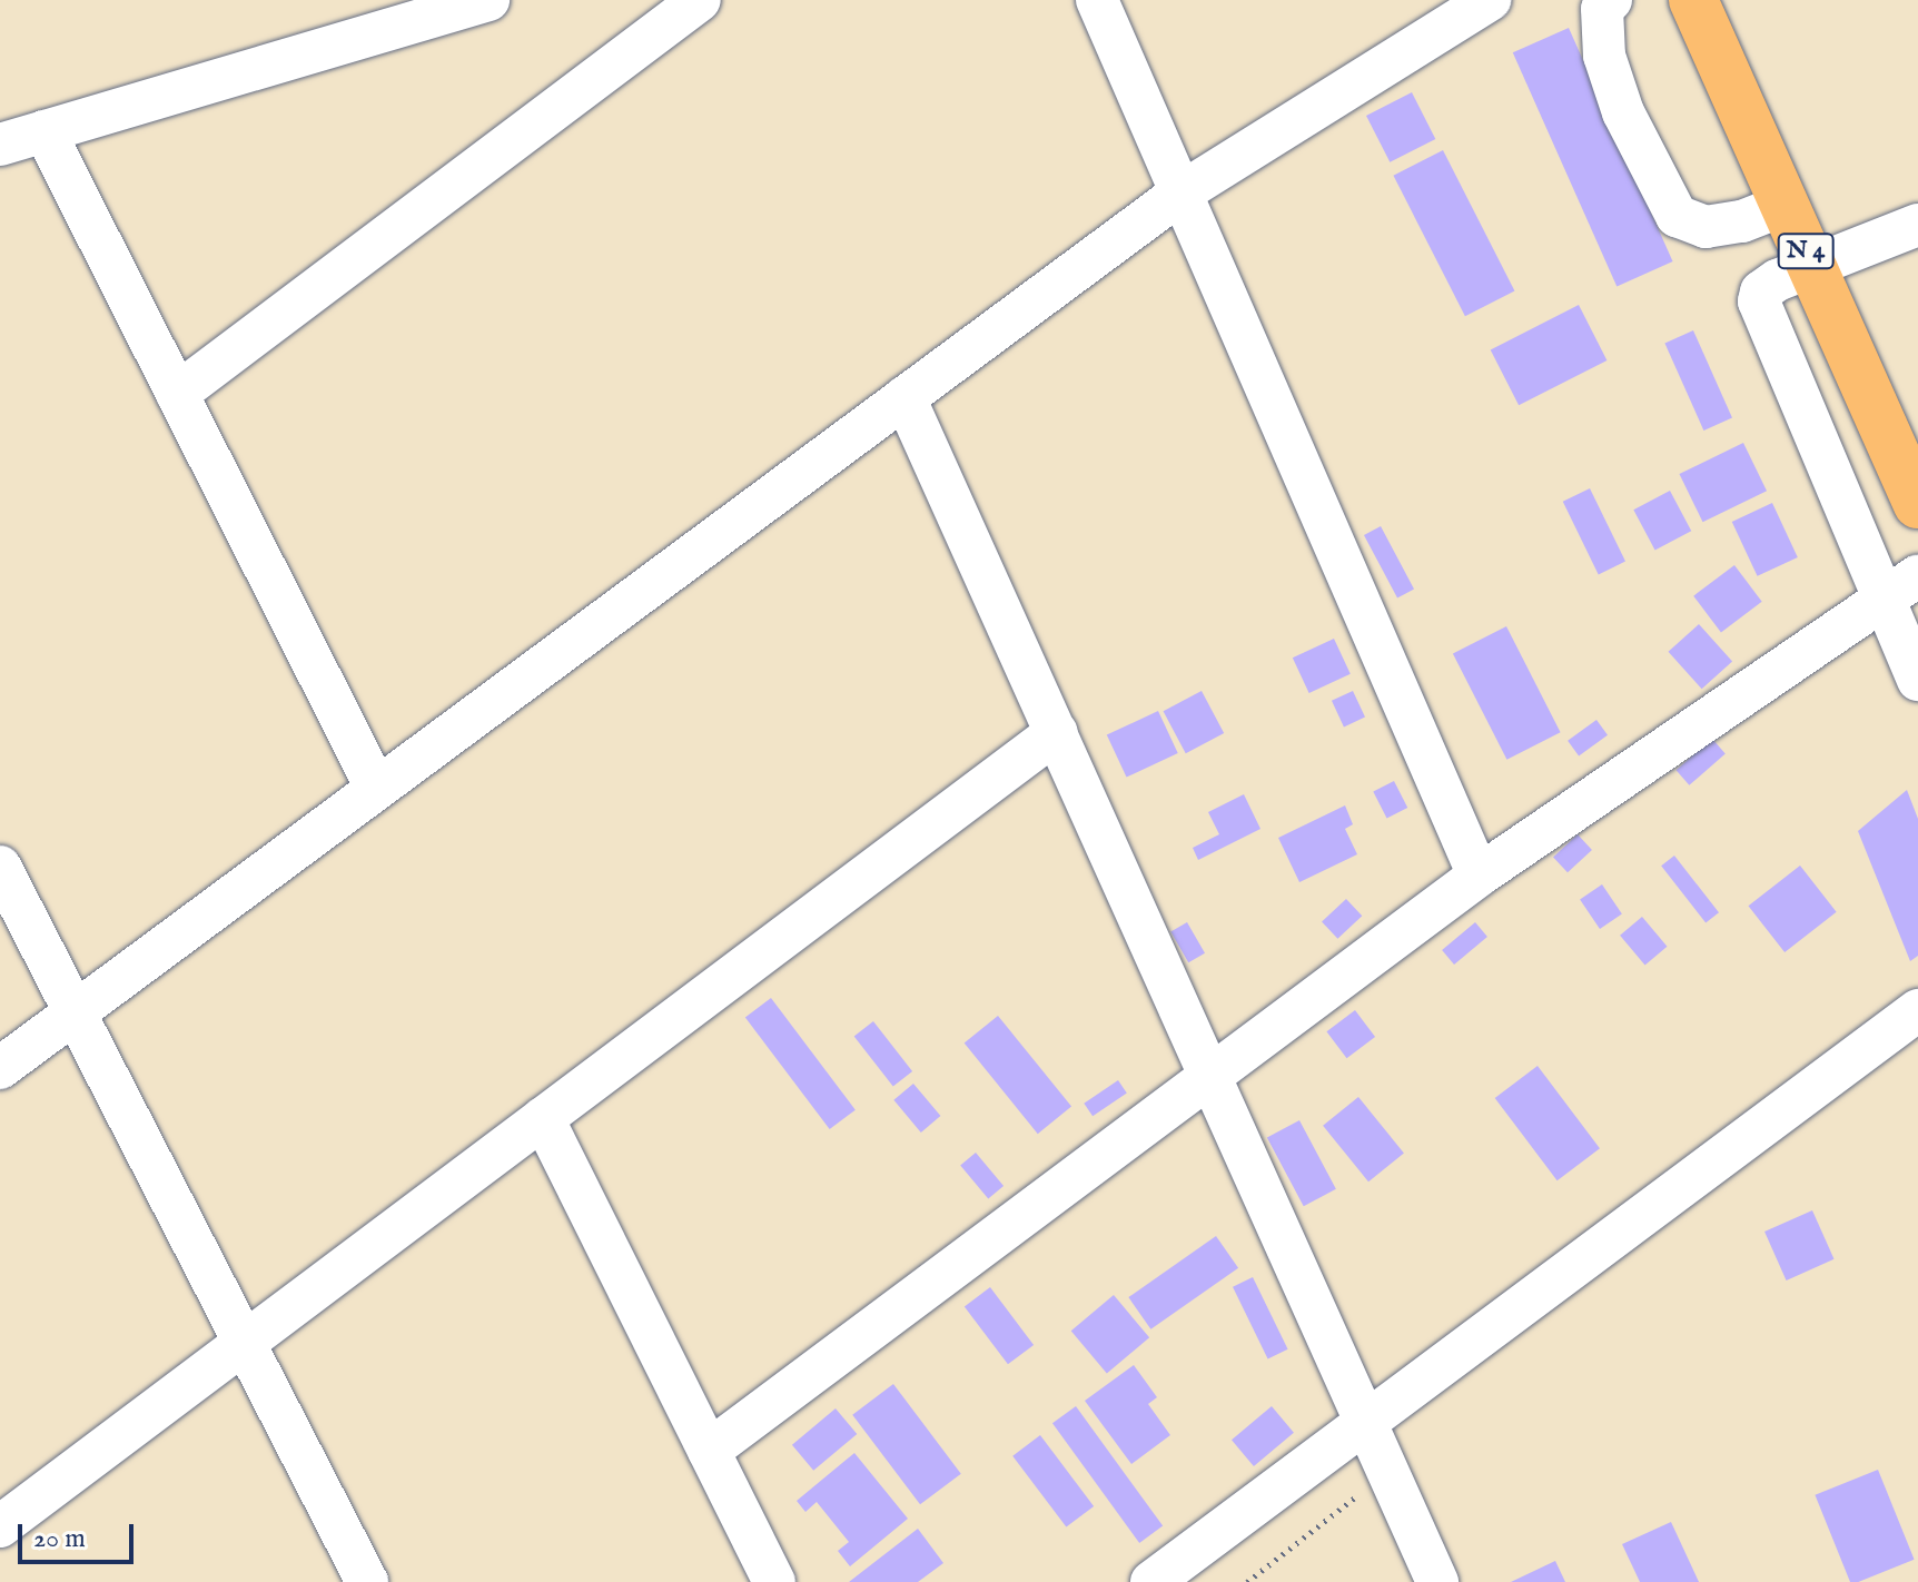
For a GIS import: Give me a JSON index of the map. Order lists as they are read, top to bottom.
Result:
{
  "streets": {
    "highway": ["N 4"]
  },
  "scale_bar": "20 m"
}
